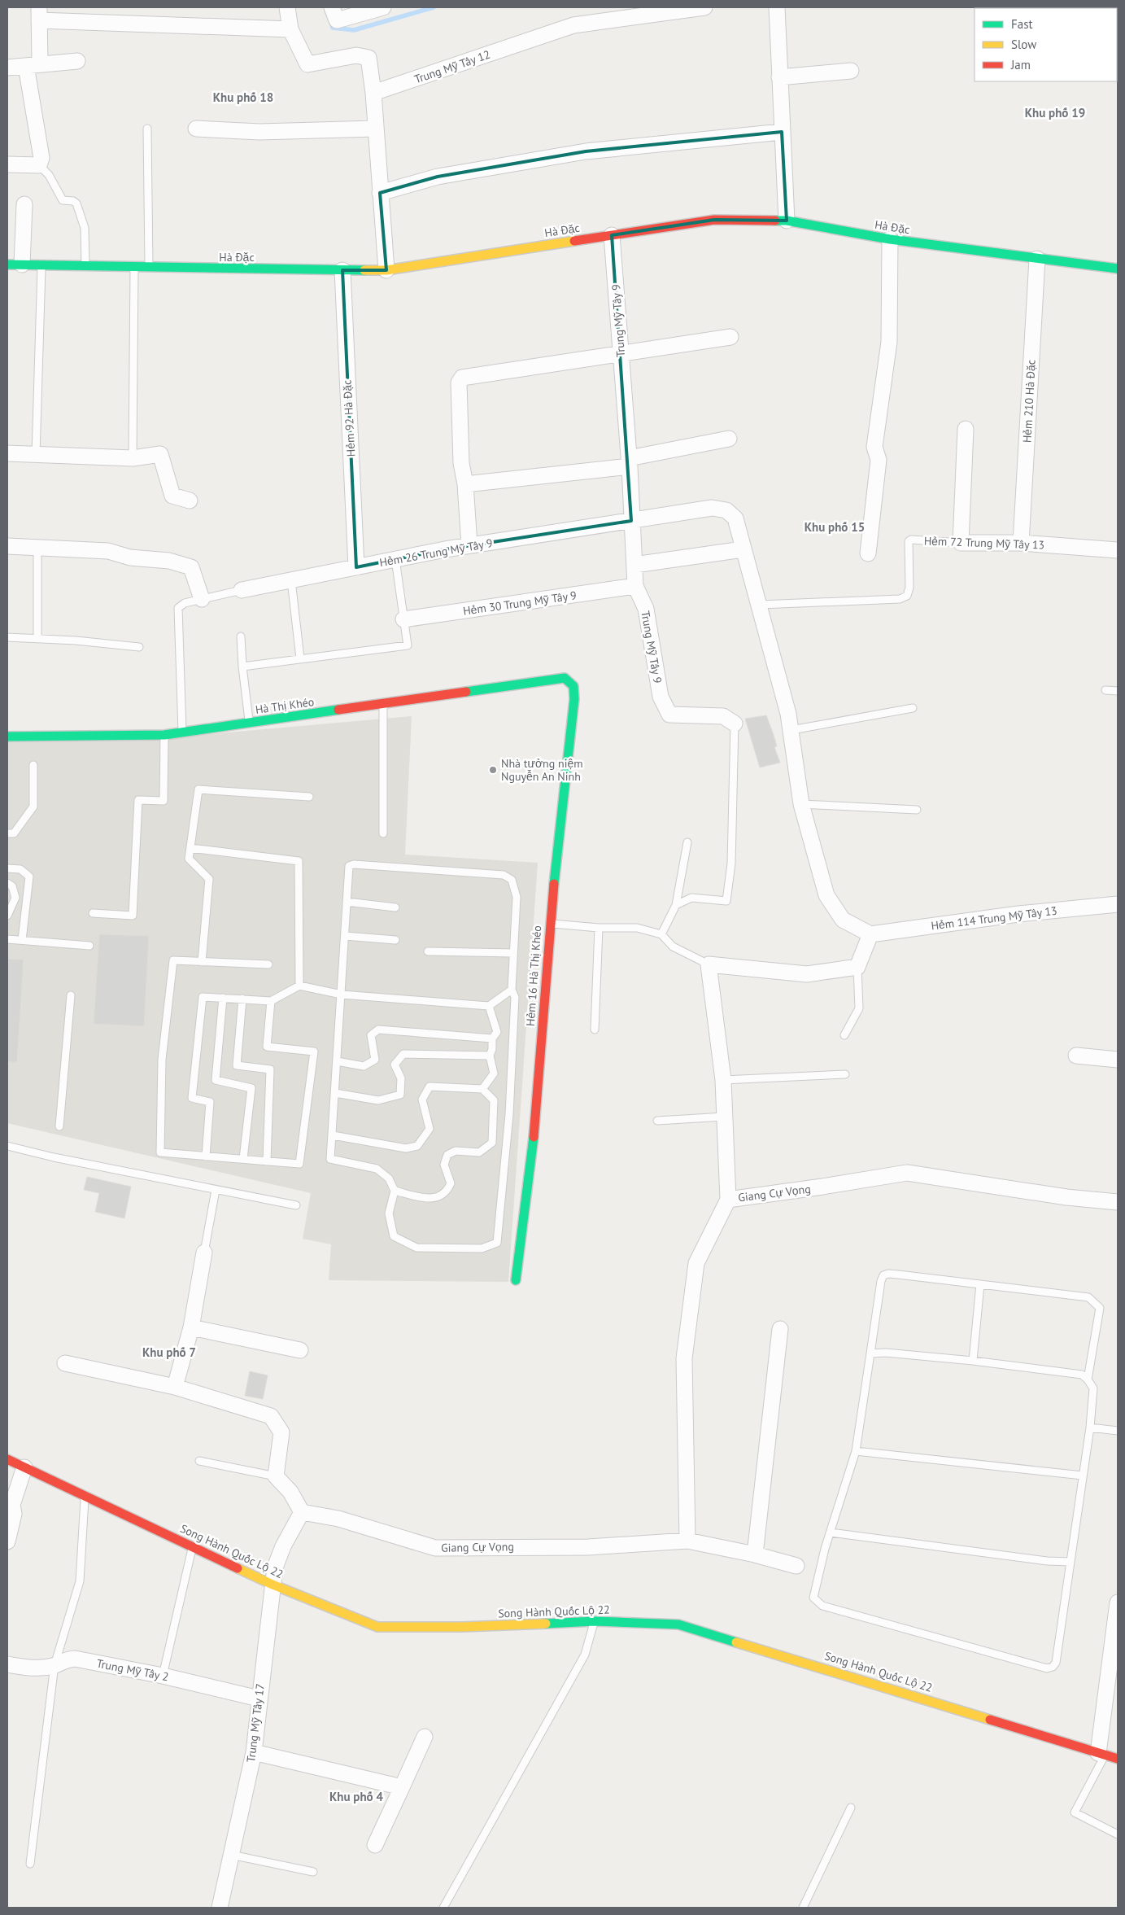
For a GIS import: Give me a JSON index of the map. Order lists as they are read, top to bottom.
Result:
{
  "streets": {
    "street": [
      "Trung Mỹ Tây 12",
      "Hà Đặc",
      "Trung Mỹ Tây 9",
      "Hẻm 210 Hà Đặc",
      "Hẻm 92 Hà Đặc",
      "Hẻm 72 Trung Mỹ Tây 13",
      "Hẻm 26 Trung Mỹ Tây 9",
      "Hẻm 30 Trung Mỹ Tây 9",
      "Hà Thị Khéo",
      "Hẻm 114 Trung Mỹ Tây 13",
      "Hẻm 16 Hà Thị Khéo",
      "Giang Cự Vọng",
      "Song Hành Quốc Lộ 22",
      "Trung Mỹ Tây 2",
      "Trung Mỹ Tây 17"
    ]
  },
  "crossings": [
    ["Hà Đặc", "Trung Mỹ Tây 9"],
    ["Hà Đặc", "Hẻm 210 Hà Đặc"],
    ["Hà Đặc", "Hẻm 92 Hà Đặc"],
    ["Trung Mỹ Tây 9", "Hẻm 26 Trung Mỹ Tây 9"],
    ["Trung Mỹ Tây 9", "Hẻm 30 Trung Mỹ Tây 9"],
    ["Hẻm 210 Hà Đặc", "Hẻm 72 Trung Mỹ Tây 13"],
    ["Hẻm 92 Hà Đặc", "Hẻm 26 Trung Mỹ Tây 9"],
    ["Hẻm 72 Trung Mỹ Tây 13", "Hẻm 26 Trung Mỹ Tây 9"],
    ["Hẻm 26 Trung Mỹ Tây 9", "Hẻm 114 Trung Mỹ Tây 13"],
    ["Hà Thị Khéo", "Hẻm 16 Hà Thị Khéo"],
    ["Song Hành Quốc Lộ 22", "Trung Mỹ Tây 17"],
    ["Trung Mỹ Tây 2", "Trung Mỹ Tây 17"]
  ],
  "districts": [
    "Khu phố 18",
    "Khu phố 19",
    "Khu phố 15",
    "Khu phố 7",
    "Khu phố 4"
  ],
  "places": ["Nhà tưởng niệm Nguyễn An Ninh"],
  "legend": ["Fast", "Slow", "Jam"]
}
